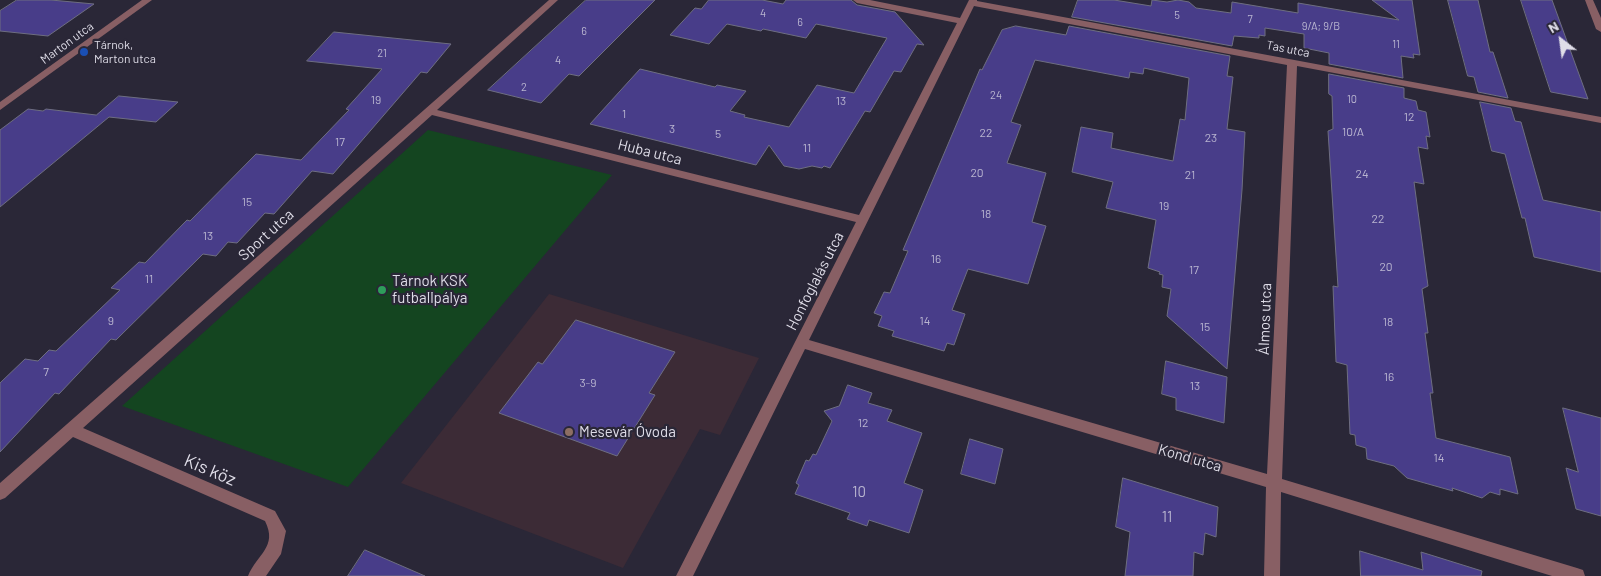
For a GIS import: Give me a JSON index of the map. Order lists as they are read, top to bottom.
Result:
{
  "streets": {
    "street": [
      "Marton utca",
      "Tas utca",
      "Huba utca",
      "Sport utca",
      "Honfoglalás utca",
      "Álmos utca",
      "Kond utca",
      "Kis köz"
    ]
  },
  "crossings": [
    ["Tas utca", "Honfoglalás utca"],
    ["Tas utca", "Álmos utca"],
    ["Huba utca", "Sport utca"],
    ["Huba utca", "Honfoglalás utca"],
    ["Sport utca", "Kis köz"],
    ["Honfoglalás utca", "Kond utca"],
    ["Álmos utca", "Kond utca"]
  ],
  "places": ["Tárnok, Marton utca", "Tárnok KSK futballpálya", "Mesevár Óvoda"],
  "house_numbers": [
    "4",
    "5",
    "7",
    "6",
    "9/A; 9/B",
    "6",
    "11",
    "21",
    "4",
    "2",
    "24",
    "10",
    "19",
    "13",
    "1",
    "12",
    "3",
    "10/A",
    "22",
    "5",
    "23",
    "17",
    "11",
    "20",
    "24",
    "21",
    "15",
    "19",
    "18",
    "22",
    "13",
    "16",
    "20",
    "17",
    "11",
    "9",
    "14",
    "18",
    "15",
    "7",
    "16",
    "3-9",
    "13",
    "12",
    "14",
    "10",
    "11"
  ],
  "north": "top left"
}
